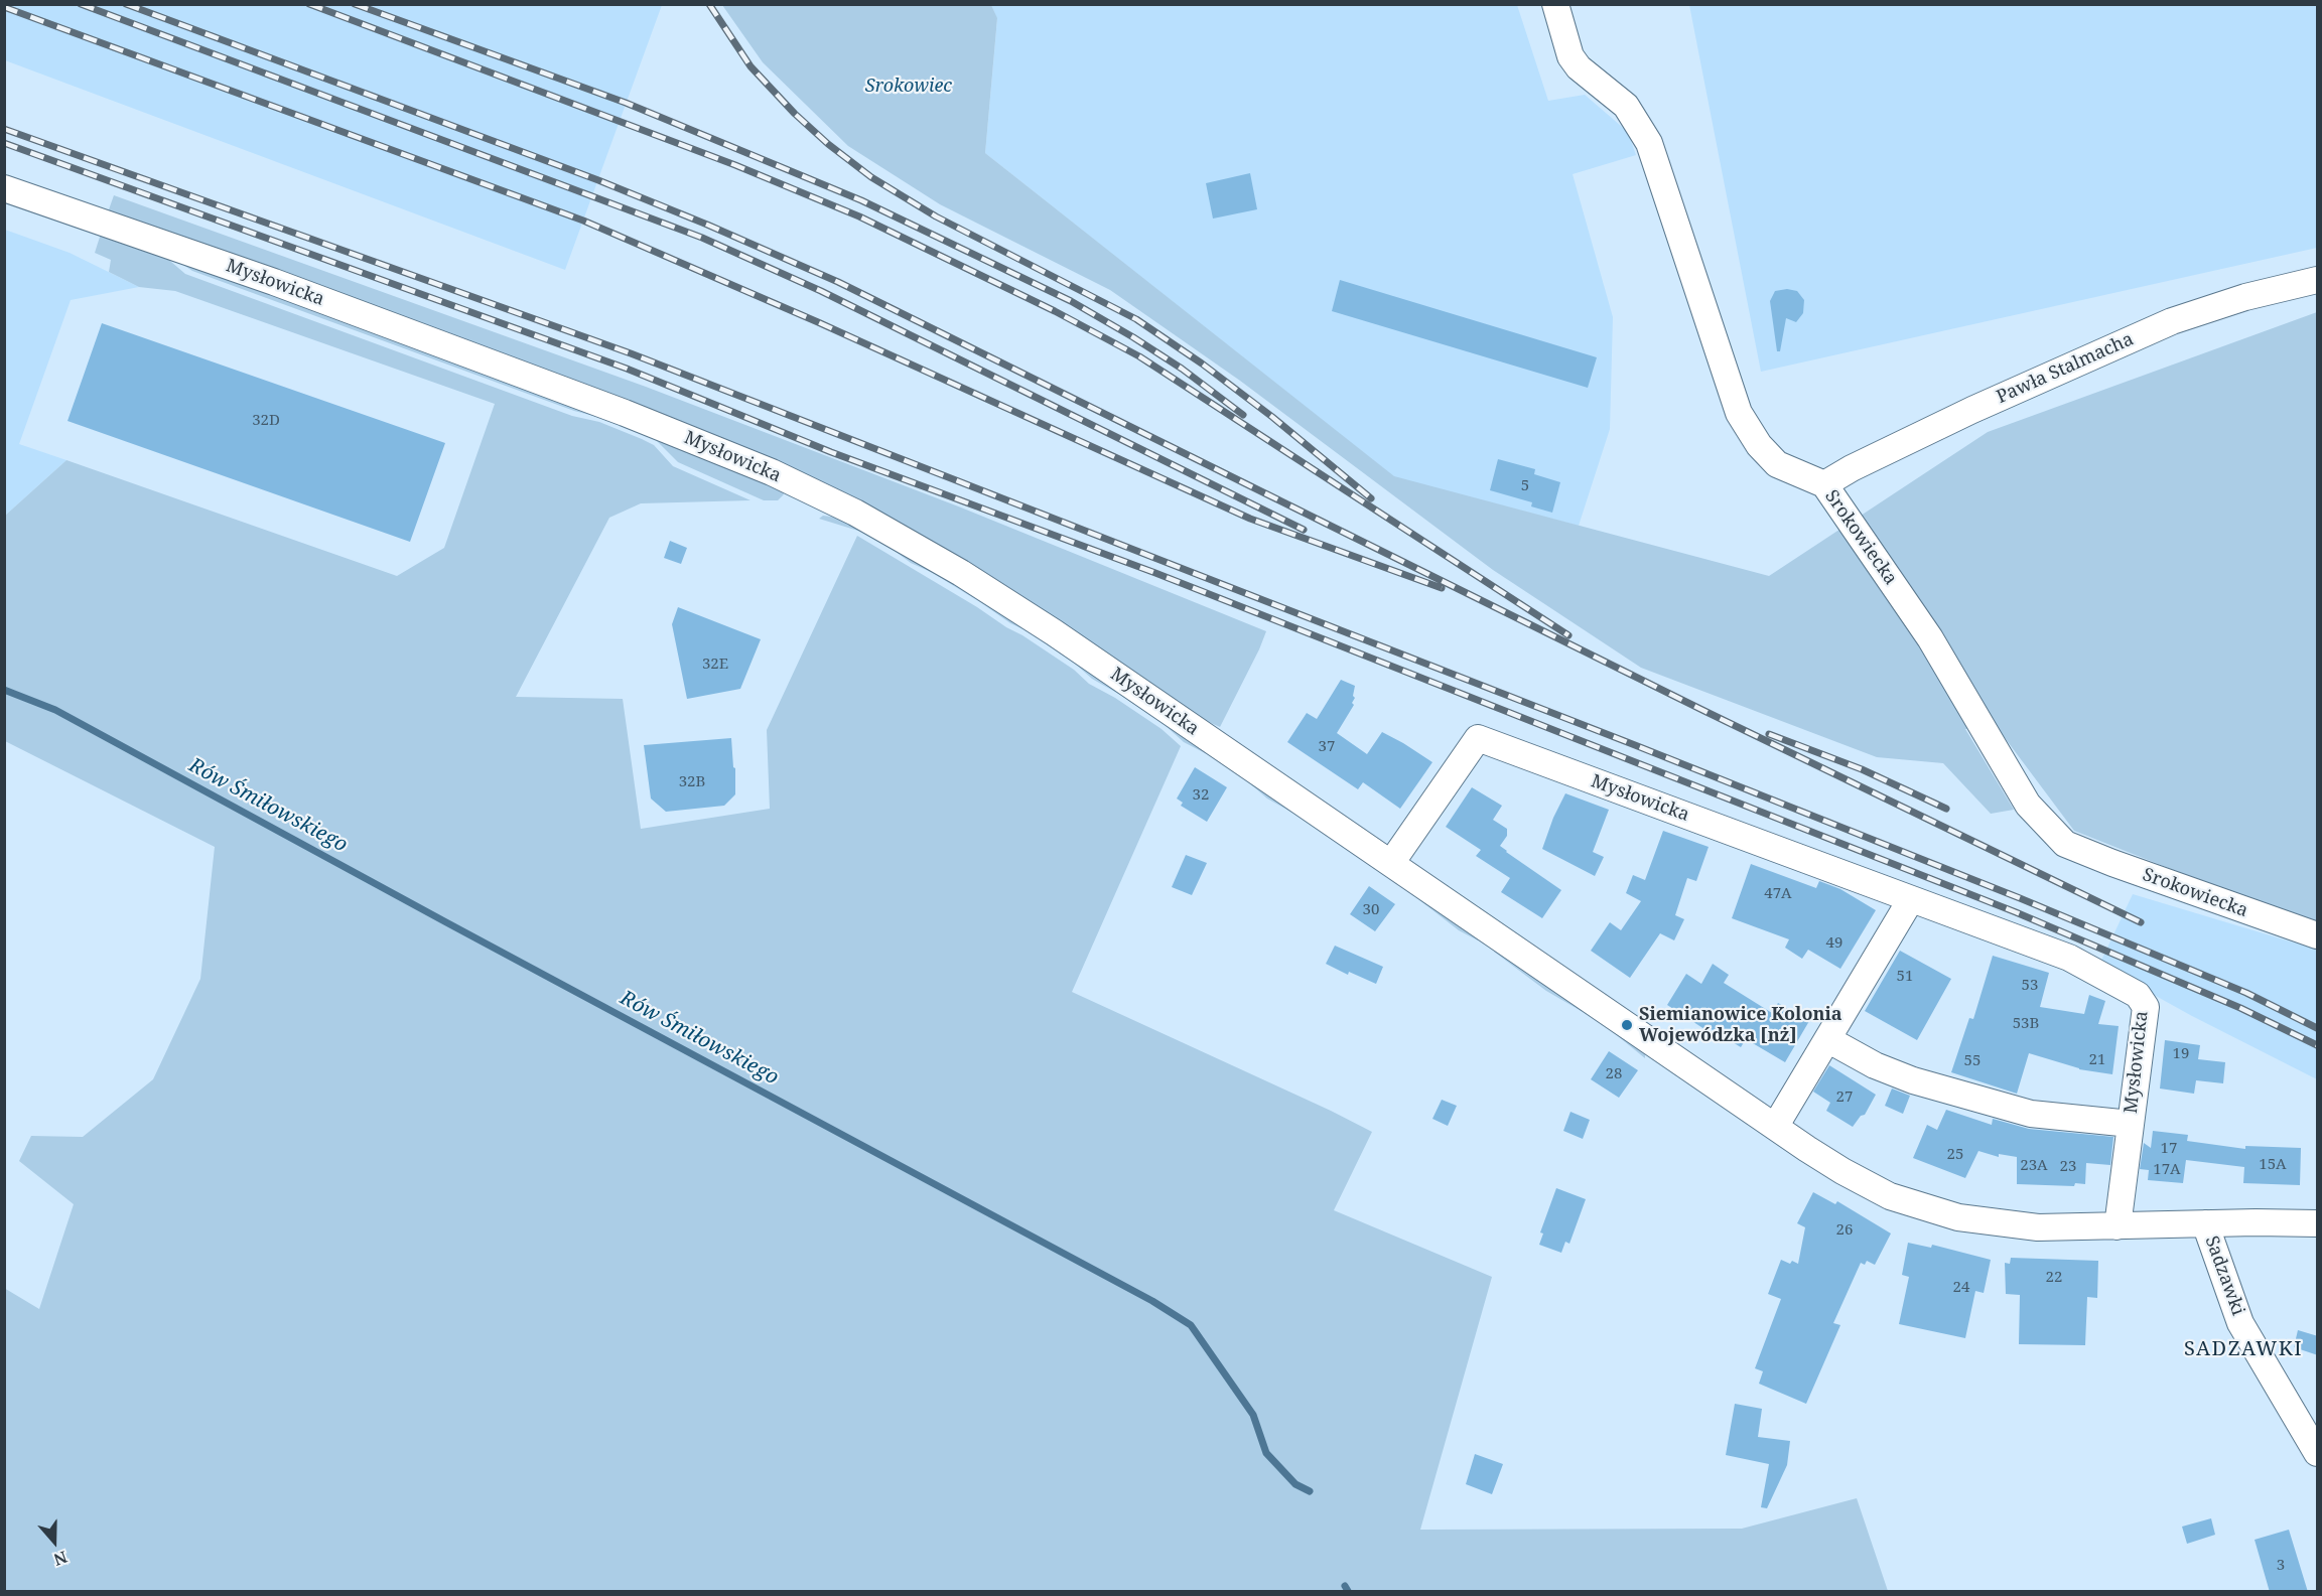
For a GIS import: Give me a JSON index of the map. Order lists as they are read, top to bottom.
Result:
{
  "streets": {
    "street": [
      "Mysłowicka",
      "Pawła Stalmacha",
      "Srokowiecka",
      "Sadzawki"
    ]
  },
  "crossings": [
    ["Mysłowicka", "Sadzawki"],
    ["Pawła Stalmacha", "Srokowiecka"]
  ],
  "districts": ["SADZAWKI"],
  "water": ["Rów Śmiłowskiego"],
  "parks": ["Srokowiec"],
  "places": ["Siemianowice Kolonia Wojewódzka [nż]"],
  "house_numbers": [
    "32D",
    "5",
    "32E",
    "37",
    "32B",
    "32",
    "47A",
    "30",
    "49",
    "51",
    "53",
    "53B",
    "19",
    "21",
    "55",
    "28",
    "27",
    "17",
    "25",
    "15A",
    "23A",
    "23",
    "17A",
    "26",
    "22",
    "24",
    "3"
  ],
  "north": "bottom"
}
